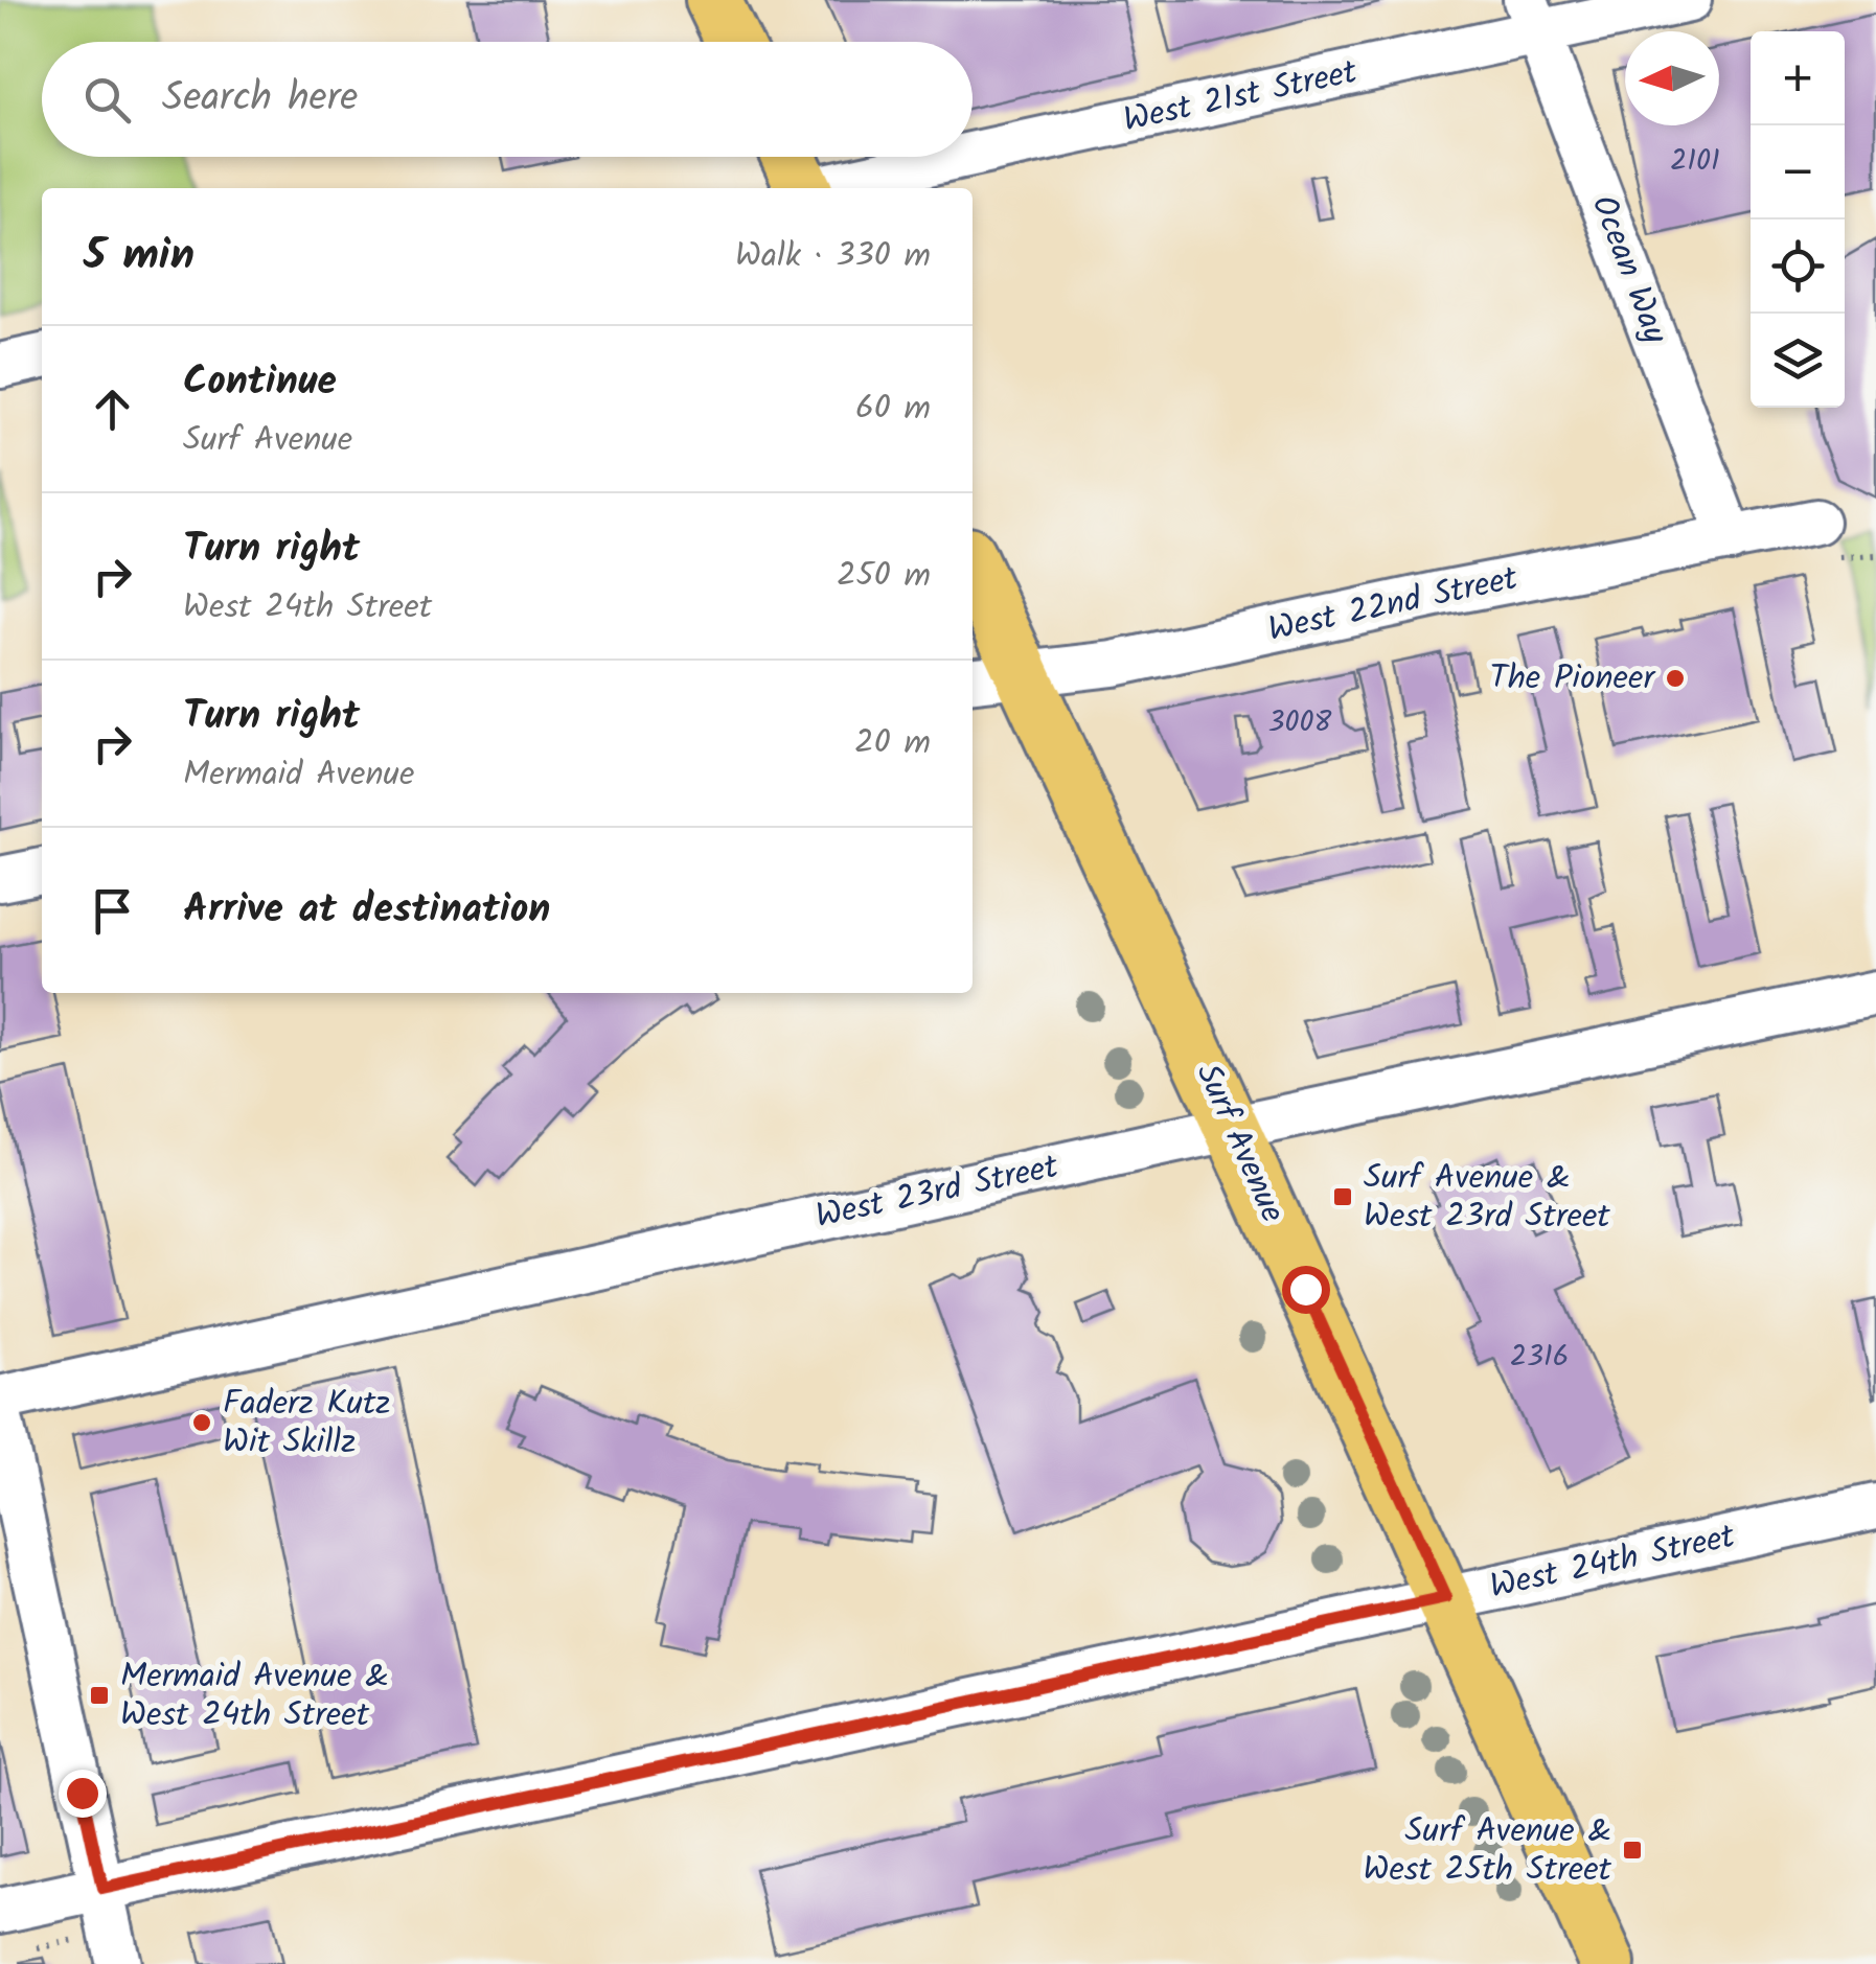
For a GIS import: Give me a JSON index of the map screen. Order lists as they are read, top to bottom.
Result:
{
  "streets": {
    "main road": ["Surf Avenue"],
    "street": [
      "West 21st Street",
      "Ocean Way",
      "West 22nd Street",
      "West 23rd Street",
      "West 24th Street"
    ]
  },
  "crossings": [
    ["West 21st Street", "Ocean Way"],
    ["Ocean Way", "West 22nd Street"],
    ["West 22nd Street", "Surf Avenue"],
    ["Surf Avenue", "West 23rd Street"],
    ["Surf Avenue", "West 24th Street"]
  ],
  "places": {
    "other": ["The Pioneer", "Faderz Kutz Wit Skillz"],
    "transit": ["Surf Avenue & West 23rd Street", "Mermaid Avenue & West 24th Street", "Surf Avenue & West 25th Street"]
  },
  "house_numbers": ["2101", "3008", "2316"],
  "north": "left",
  "page": {
    "map_buttons": ["+", "−"],
    "search": "Search here",
    "heading": ["5 min", "Walk · 330 m"],
    "list": [
      ["Continue", "Surf Avenue", "60 m"],
      ["Turn right", "West 24th Street", "250 m"],
      ["Turn right", "Mermaid Avenue", "20 m"],
      "Arrive at destination"
    ]
  }
}
